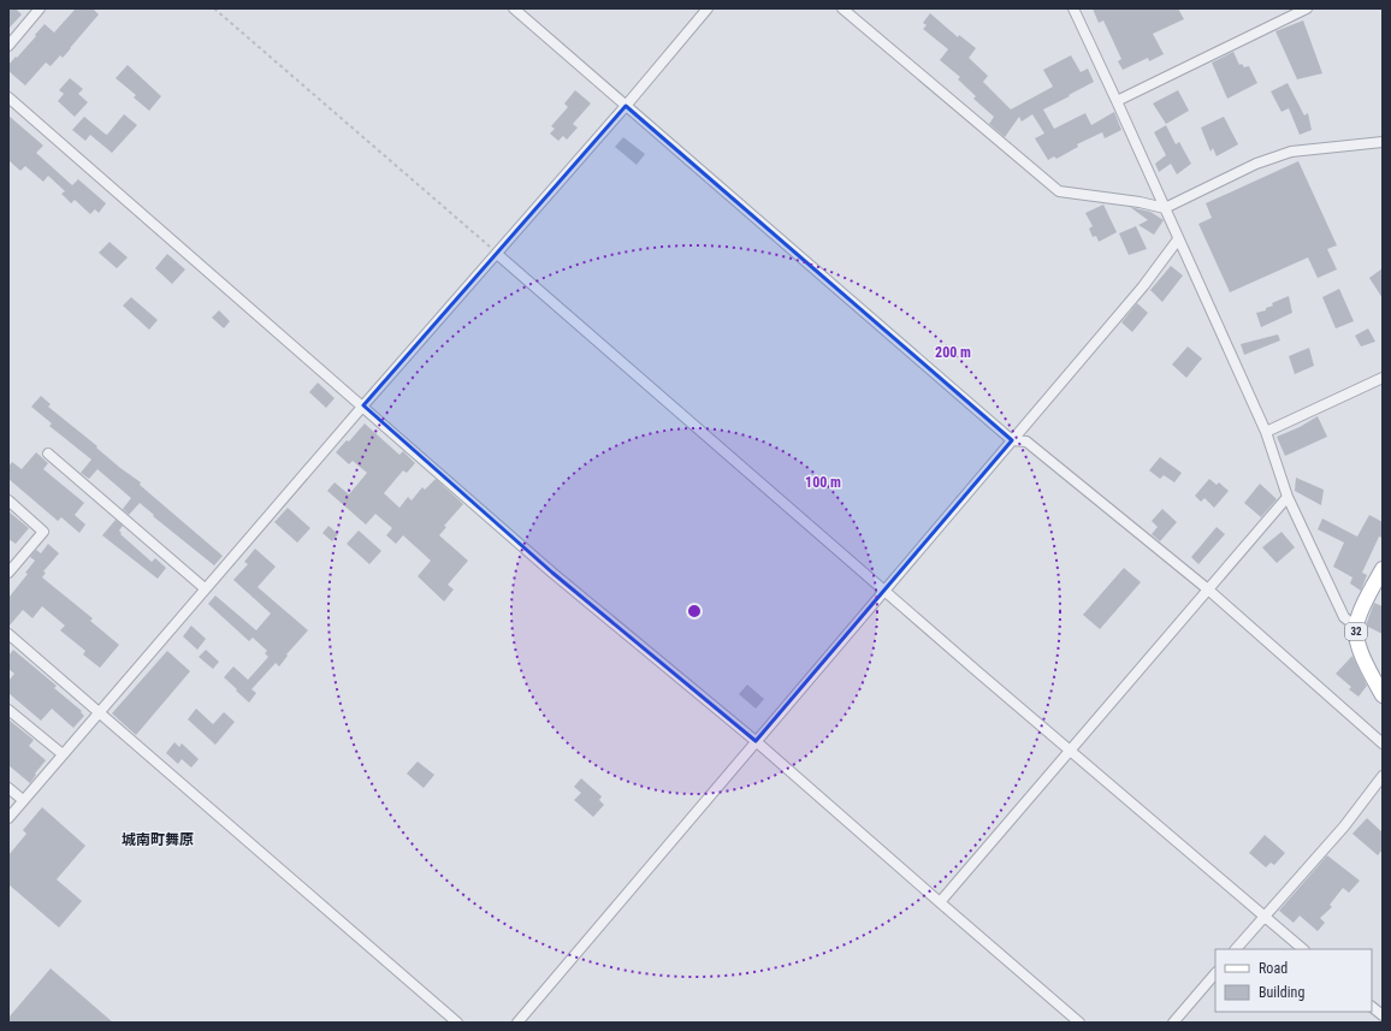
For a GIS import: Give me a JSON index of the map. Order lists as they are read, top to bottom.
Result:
{
  "streets": {
    "main road": ["32"]
  },
  "districts": ["城南町舞原"],
  "legend": ["Road", "Building"],
  "rings": ["200 m", "100 m"]
}
